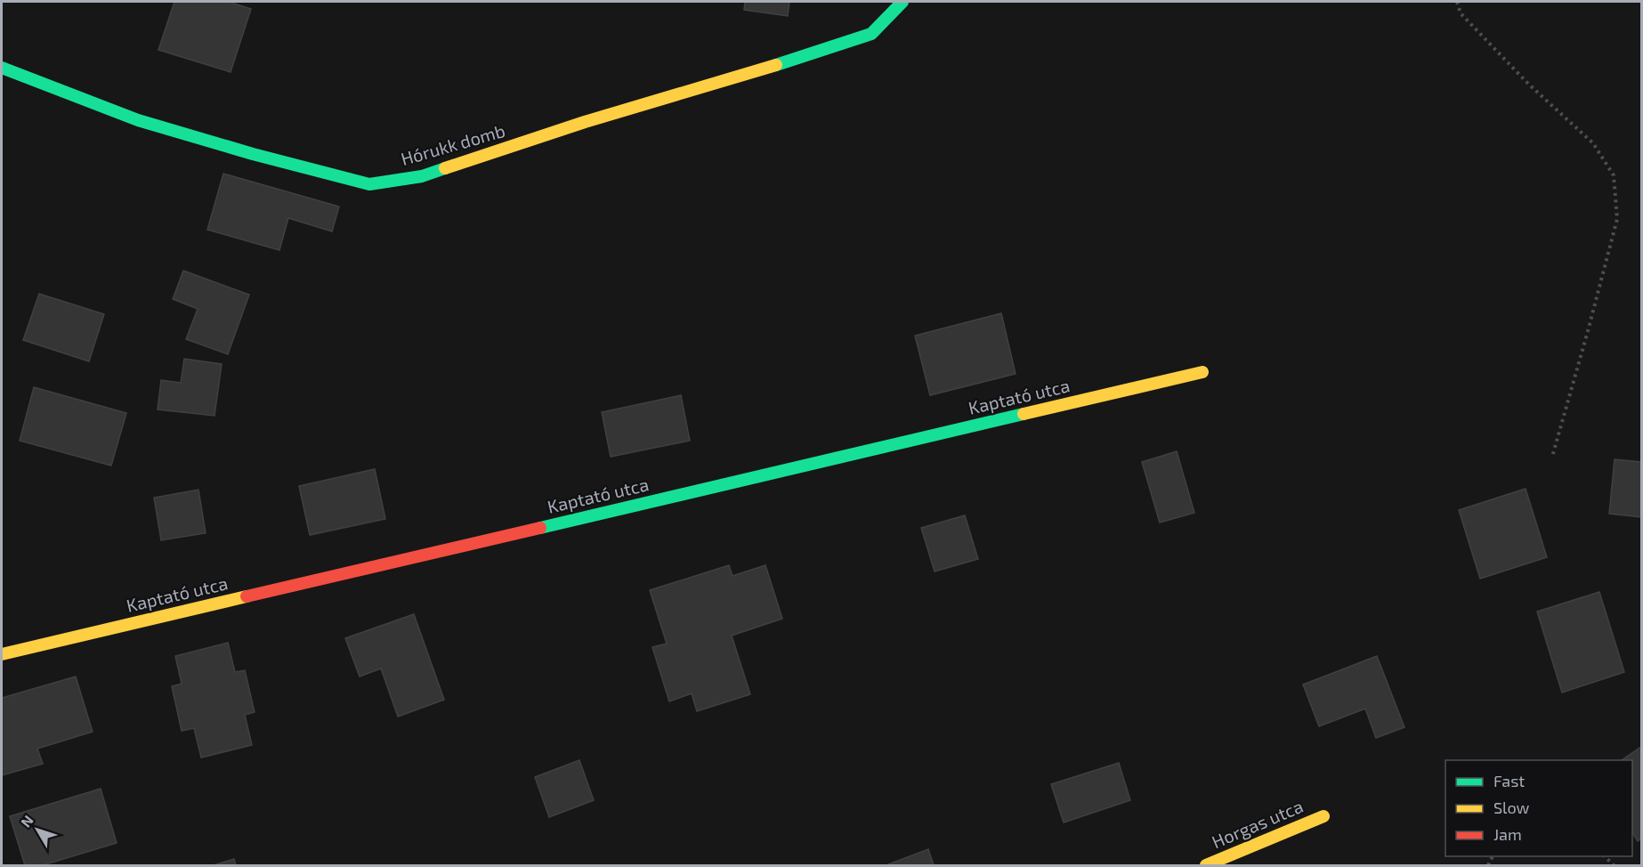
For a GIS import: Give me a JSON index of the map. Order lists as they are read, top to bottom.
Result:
{
  "streets": {
    "street": ["Hórukk domb", "Kaptató utca", "Horgas utca"]
  },
  "legend": ["Fast", "Slow", "Jam"],
  "north": "top left"
}
